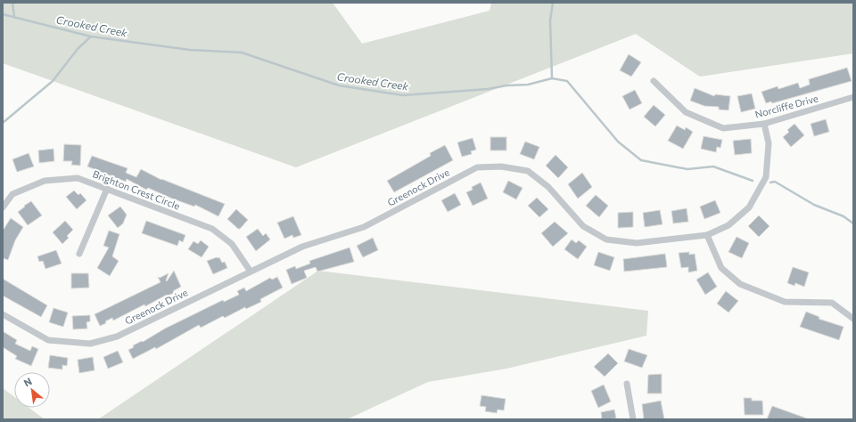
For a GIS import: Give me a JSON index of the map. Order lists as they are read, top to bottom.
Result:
{
  "streets": {
    "street": ["Norcliffe Drive", "Greenock Drive", "Brighton Crest Circle"]
  },
  "crossings": [
    ["Norcliffe Drive", "Greenock Drive"],
    ["Greenock Drive", "Brighton Crest Circle"]
  ],
  "water": ["Crooked Creek"],
  "north": "top left"
}
